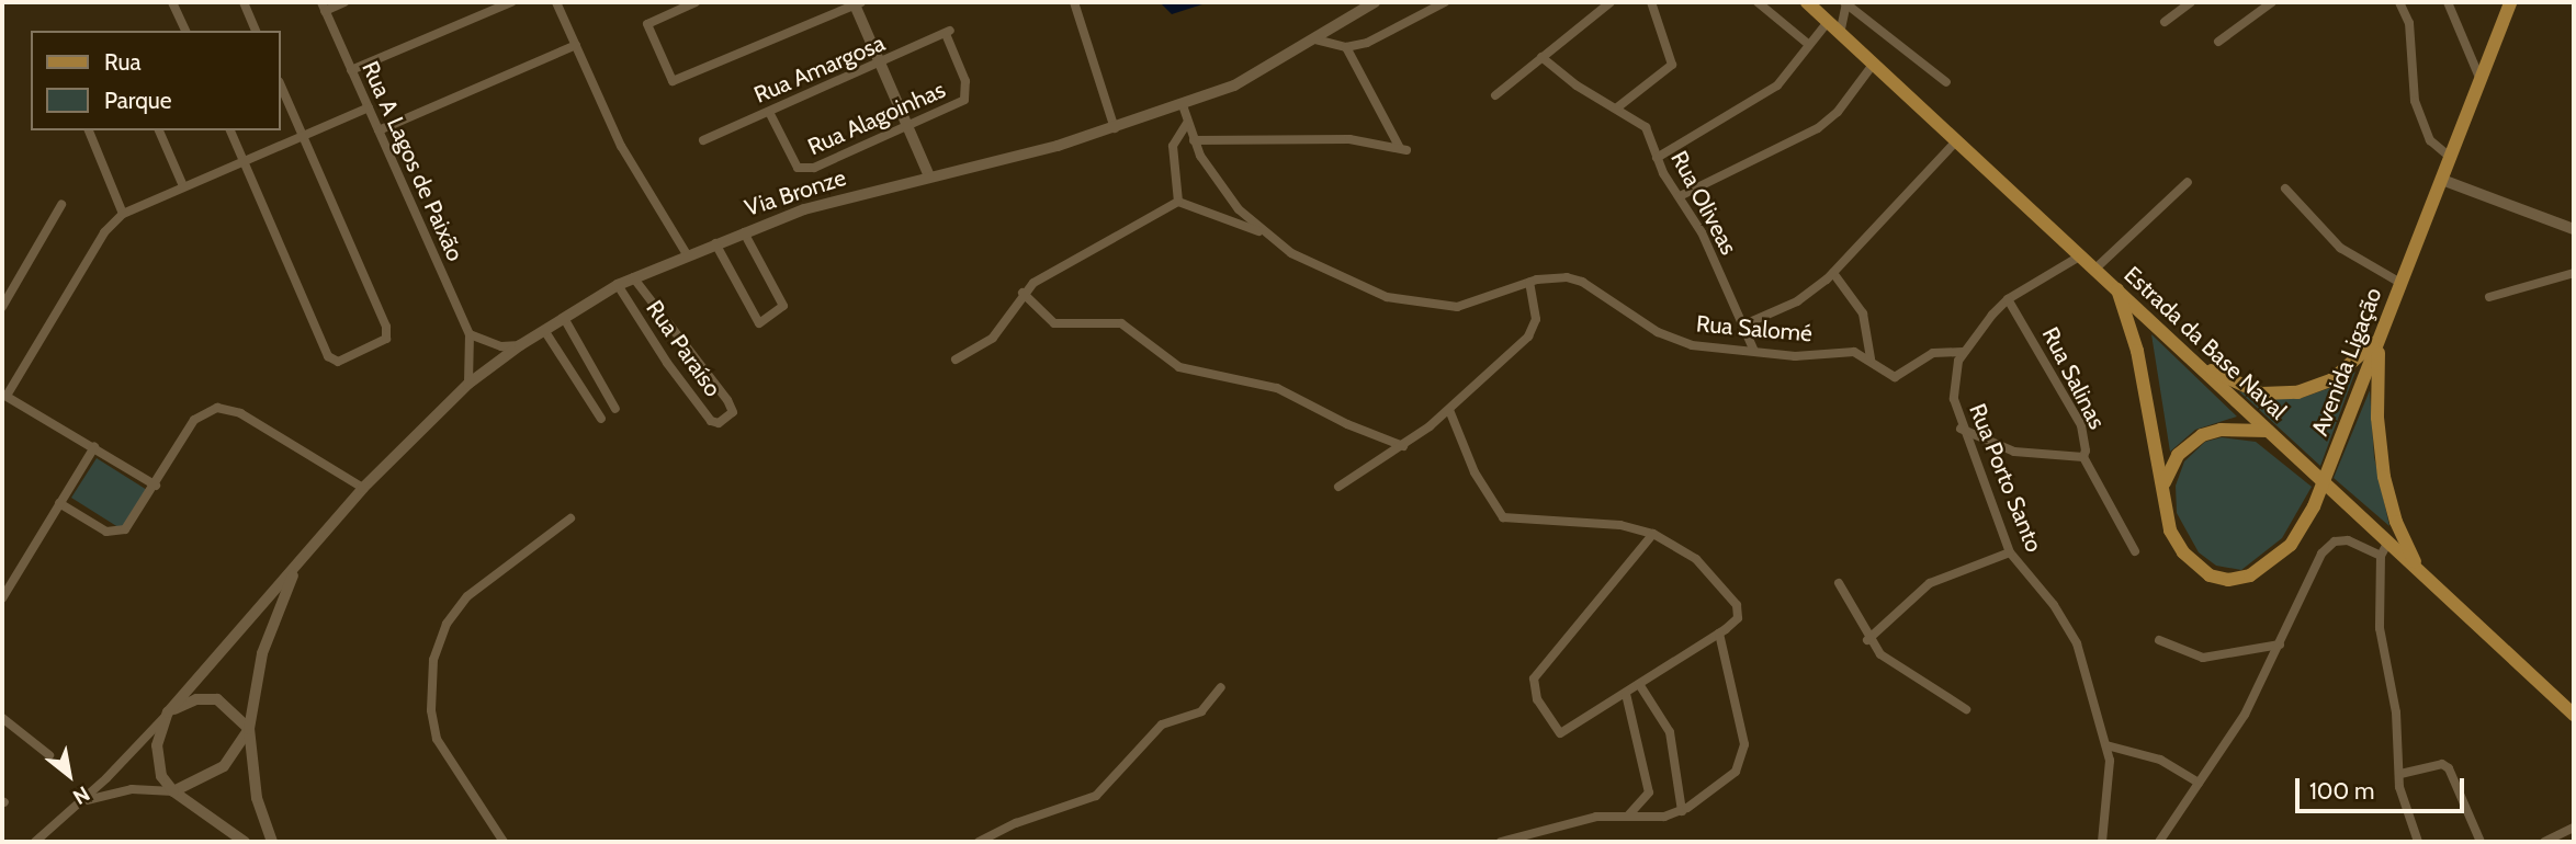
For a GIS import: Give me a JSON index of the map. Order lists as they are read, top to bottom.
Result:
{
  "streets": {
    "main road": ["Via Bronze", "Estrada da Base Naval", "Avenida Ligação"],
    "street": [
      "Rua Amargosa",
      "Rua Alagoinhas",
      "Rua A Lagos de Paixão",
      "Rua Oliveas",
      "Rua Salomé",
      "Rua Paraíso",
      "Rua Salinas",
      "Rua Porto Santo"
    ]
  },
  "crossings": [
    ["Rua Amargosa", "Rua Alagoinhas"],
    ["Rua A Lagos de Paixão", "Via Bronze"],
    ["Via Bronze", "Rua Salomé"],
    ["Via Bronze", "Rua Paraíso"],
    ["Rua Oliveas", "Rua Salomé"],
    ["Rua Salomé", "Rua Porto Santo"],
    ["Estrada da Base Naval", "Avenida Ligação"],
    ["Estrada da Base Naval", "Rua Porto Santo"],
    ["Rua Salinas", "Rua Porto Santo"]
  ],
  "legend": ["Rua", "Parque"],
  "scale_bar": "100 m",
  "north": "bottom right"
}
